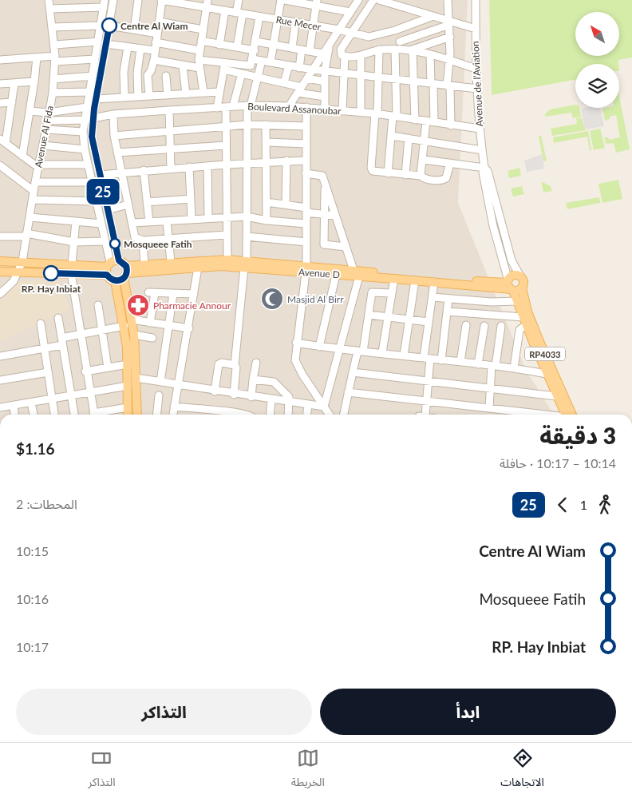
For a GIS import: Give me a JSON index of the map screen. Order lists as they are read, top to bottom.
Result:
{
  "streets": {
    "main road": ["Avenue de l'Aviation", "Avenue D", "RP4033"],
    "street": ["Rue Mecer", "Boulevard Assanoubar", "Avenue Al Fida"]
  },
  "crossings": [
    ["Avenue de l'Aviation", "Boulevard Assanoubar"],
    ["Avenue de l'Aviation", "Avenue D"],
    ["Avenue de l'Aviation", "RP4033"],
    ["Boulevard Assanoubar", "Avenue Al Fida"],
    ["Avenue D", "RP4033"]
  ],
  "places": {
    "other": ["Centre Al Wiam", "Mosqueee Fatih", "RP. Hay Inbiat"],
    "mosque": ["Masjid Al Birr"],
    "pharmacy": ["Pharmacie Annour"]
  },
  "lines": ["bus line 25"],
  "north": "top left",
  "page": {
    "on_map": "25",
    "heading": ["3 دقيقة", "10:14 – 10:17 · حافلة", "$1.16"],
    "legs": ["1", "25", "المحطات: 2"],
    "list": [
      {
        "name": "Centre Al Wiam",
        "value": "10:15"
      },
      {
        "name": "Mosqueee Fatih",
        "value": "10:16"
      },
      {
        "name": "RP. Hay Inbiat",
        "value": "10:17"
      }
    ],
    "buttons": ["ابدأ", "التذاكر"],
    "tabs": ["الاتجاهات", "الخريطة", "التذاكر"]
  }
}
